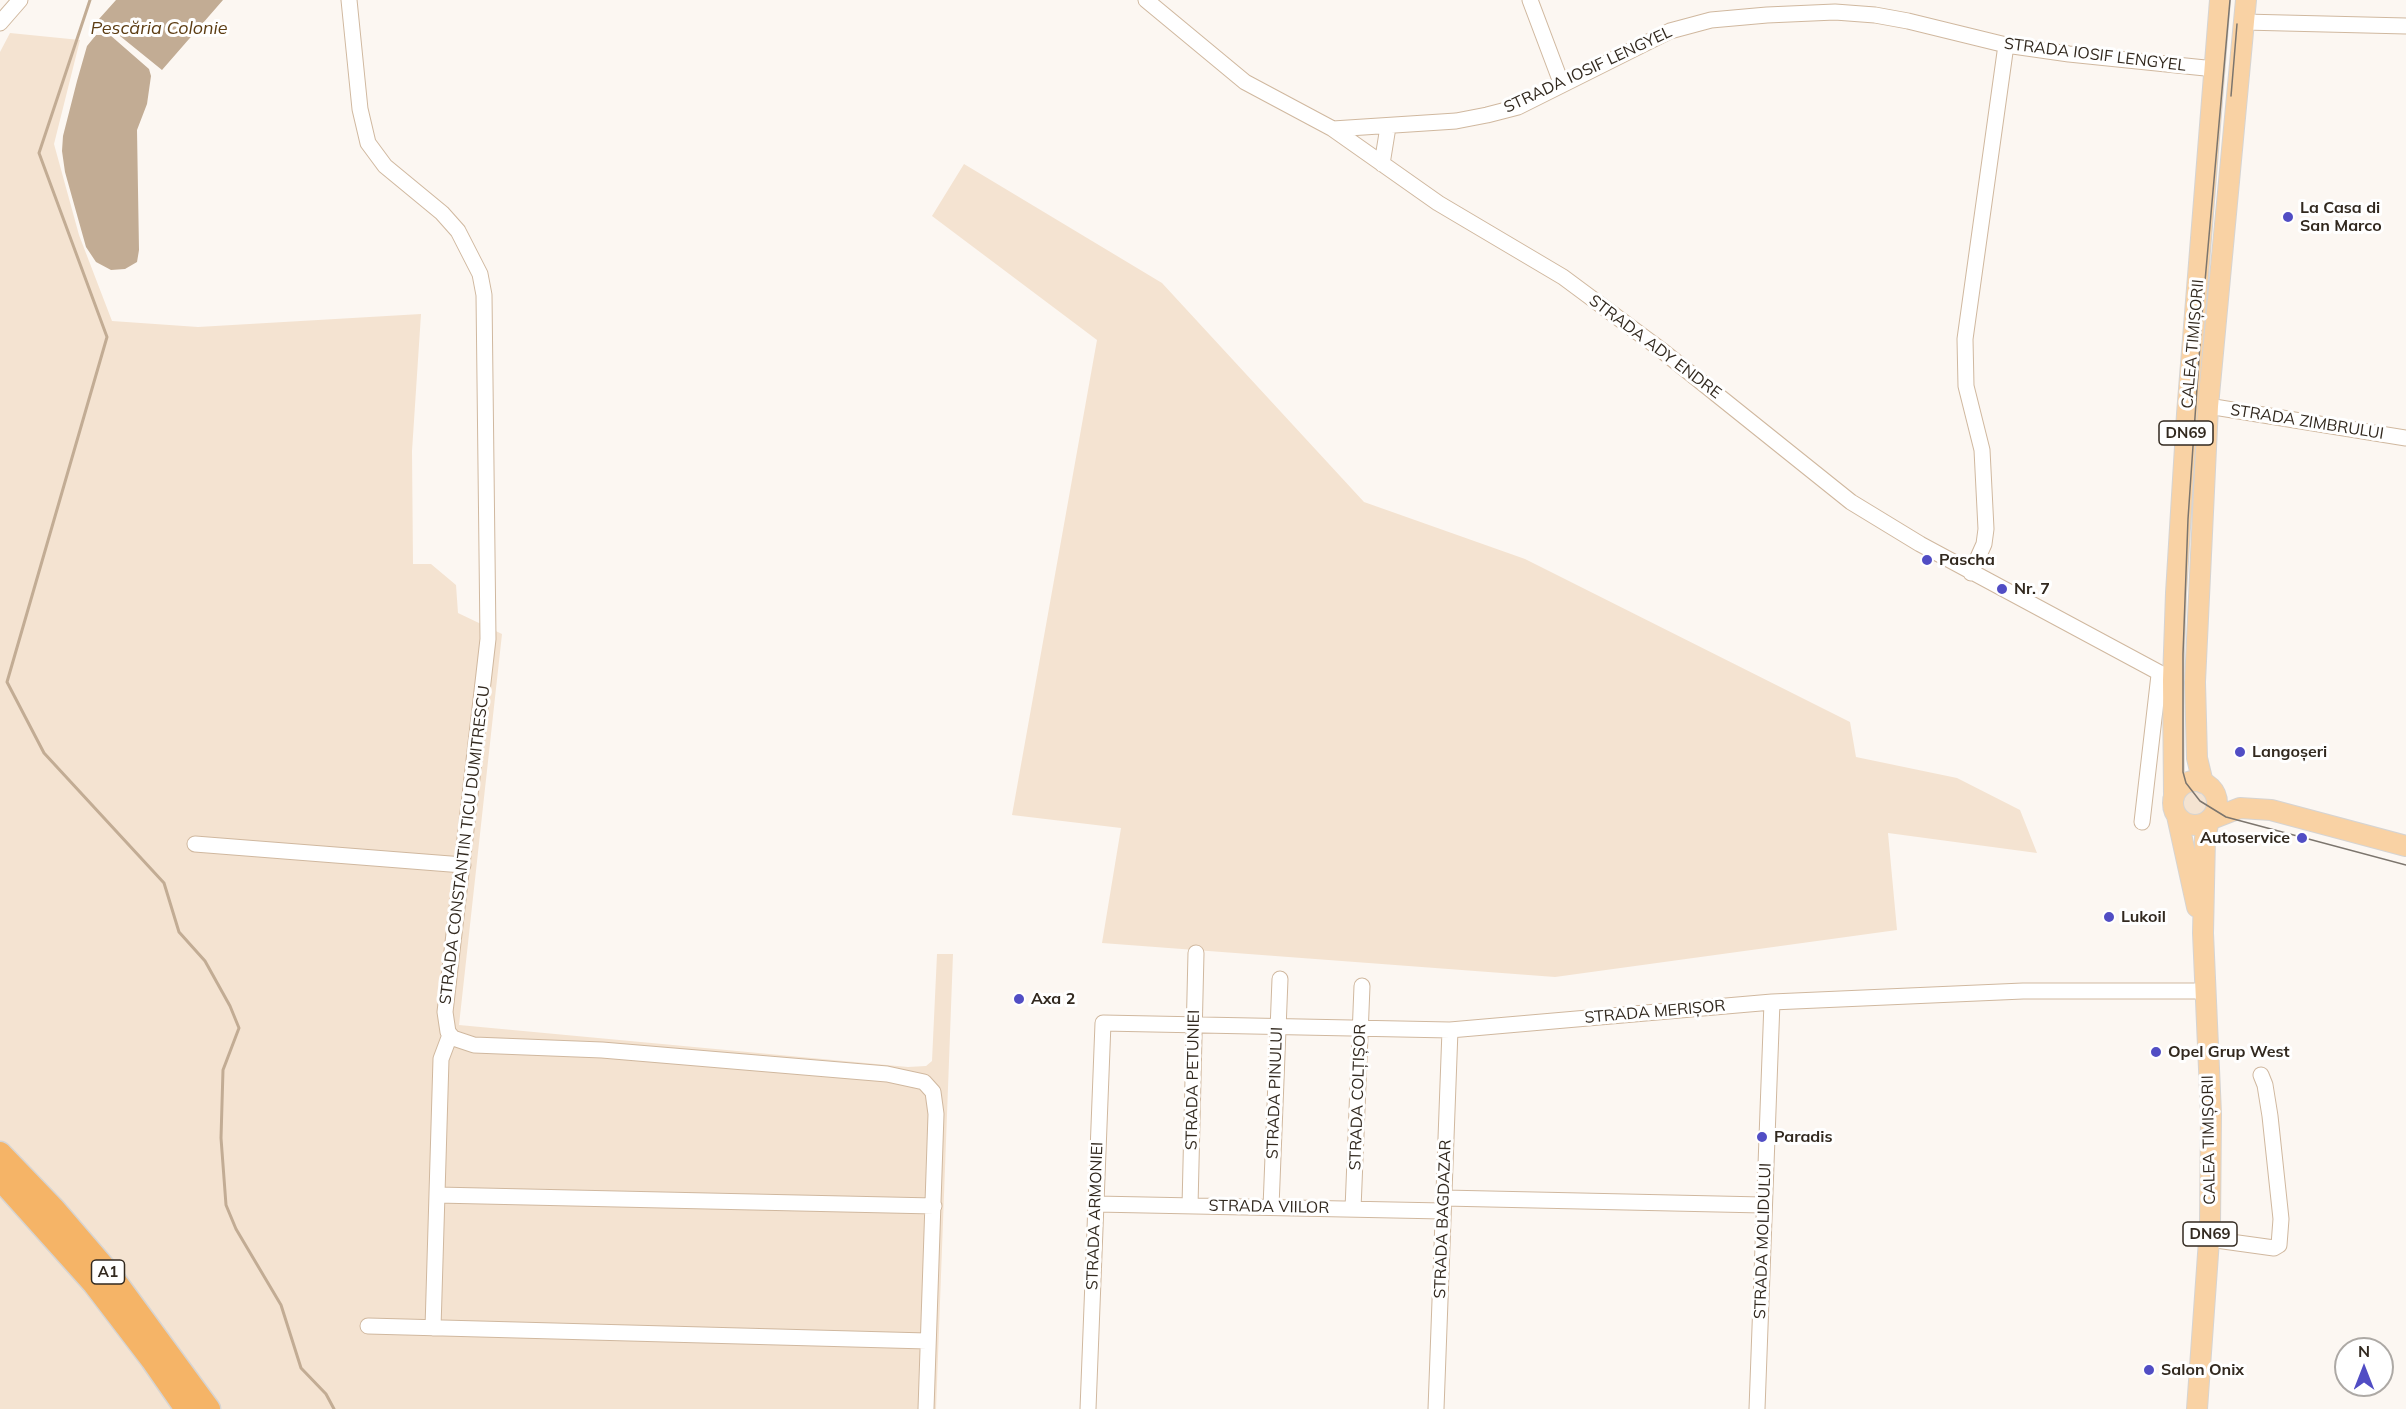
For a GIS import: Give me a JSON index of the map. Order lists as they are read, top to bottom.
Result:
{
  "streets": {
    "highway": ["A1"],
    "main road": ["CALEA TIMIȘORII", "DN69"],
    "street": [
      "STRADA IOSIF LENGYEL",
      "STRADA ADY ENDRE",
      "STRADA ZIMBRULUI",
      "STRADA CONSTANTIN TICU DUMITRESCU",
      "STRADA MERIȘOR",
      "STRADA PETUNIEI",
      "STRADA PINULUI",
      "STRADA COLȚIȘOR",
      "STRADA VIILOR",
      "STRADA ARMONIEI",
      "STRADA BAGDAZAR",
      "STRADA MOLIDULUI"
    ]
  },
  "crossings": [
    ["STRADA IOSIF LENGYEL", "CALEA TIMIȘORII"],
    ["STRADA IOSIF LENGYEL", "STRADA ADY ENDRE"],
    ["CALEA TIMIȘORII", "STRADA ADY ENDRE"],
    ["CALEA TIMIȘORII", "STRADA ZIMBRULUI"],
    ["CALEA TIMIȘORII", "DN69"],
    ["CALEA TIMIȘORII", "STRADA MERIȘOR"],
    ["STRADA MERIȘOR", "STRADA PETUNIEI"],
    ["STRADA MERIȘOR", "STRADA PINULUI"],
    ["STRADA MERIȘOR", "STRADA COLȚIȘOR"],
    ["STRADA MERIȘOR", "STRADA ARMONIEI"],
    ["STRADA MERIȘOR", "STRADA BAGDAZAR"],
    ["STRADA MERIȘOR", "STRADA MOLIDULUI"],
    ["STRADA PETUNIEI", "STRADA VIILOR"],
    ["STRADA PINULUI", "STRADA VIILOR"],
    ["STRADA COLȚIȘOR", "STRADA VIILOR"],
    ["STRADA VIILOR", "STRADA ARMONIEI"],
    ["STRADA VIILOR", "STRADA BAGDAZAR"],
    ["STRADA VIILOR", "STRADA MOLIDULUI"]
  ],
  "water": ["Pescăria Colonie"],
  "places": [
    "La Casa di San Marco",
    "Pascha",
    "Nr. 7",
    "Langoșeri",
    "Autoservice",
    "Lukoil",
    "Axa 2",
    "Opel Grup West",
    "Paradis",
    "Salon Onix"
  ],
  "north": "top"
}
